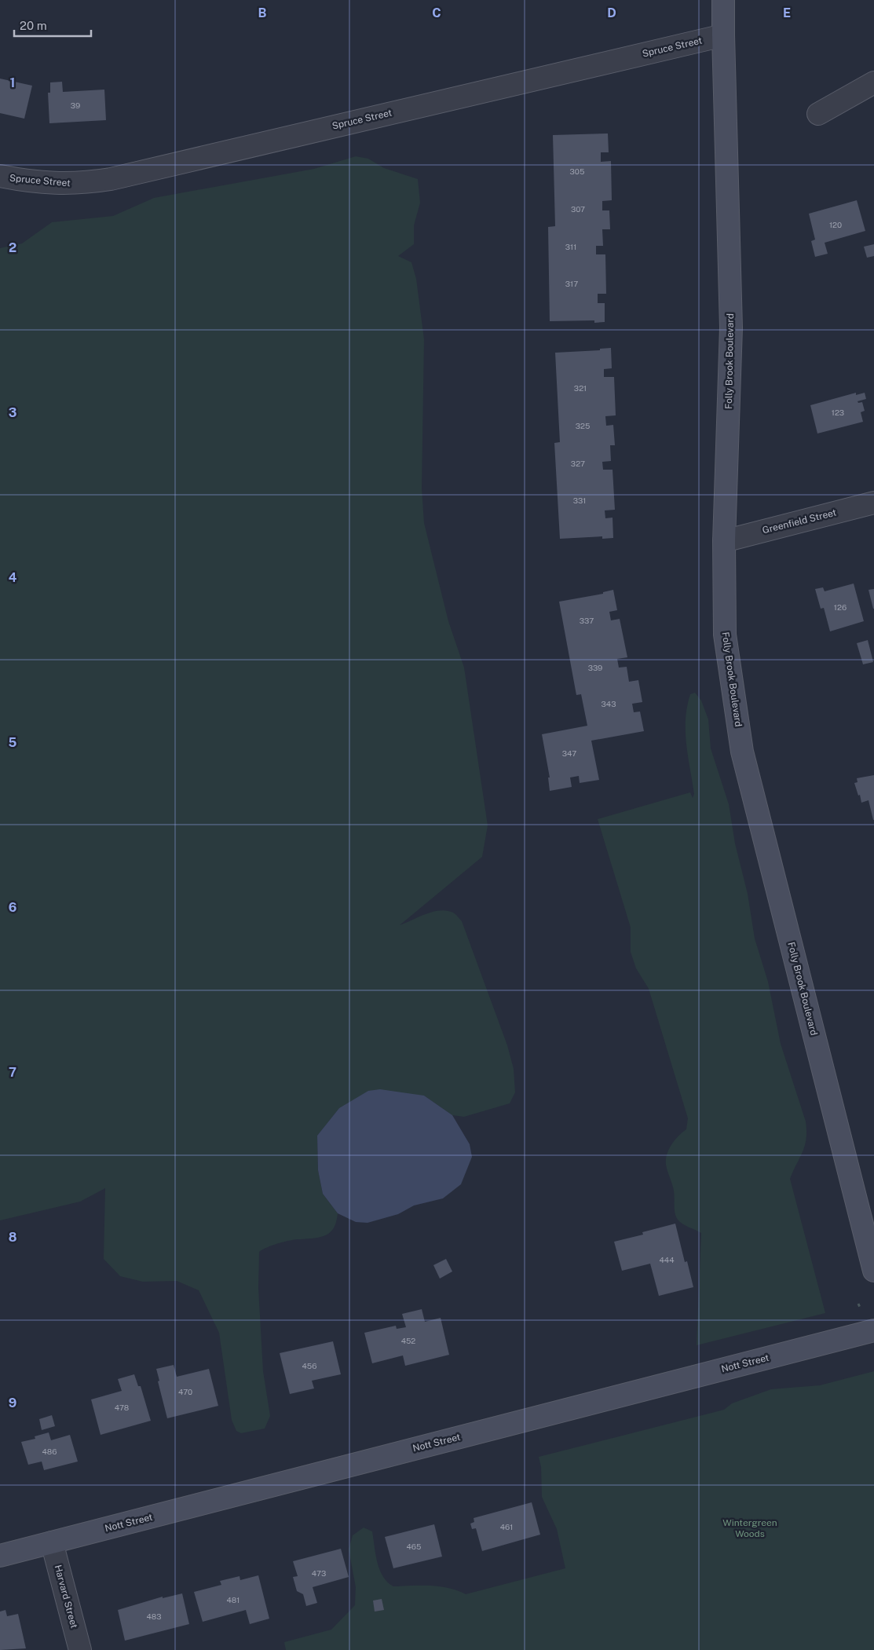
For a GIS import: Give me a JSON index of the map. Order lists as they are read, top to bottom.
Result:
{
  "streets": {
    "street": [
      "Spruce Street",
      "Folly Brook Boulevard",
      "Greenfield Street",
      "Nott Street",
      "Harvard Street"
    ]
  },
  "crossings": [
    ["Spruce Street", "Folly Brook Boulevard"],
    ["Folly Brook Boulevard", "Greenfield Street"],
    ["Nott Street", "Harvard Street"]
  ],
  "parks": ["Wintergreen Woods"],
  "house_numbers": [
    "39",
    "305",
    "307",
    "120",
    "311",
    "317",
    "321",
    "123",
    "325",
    "327",
    "331",
    "126",
    "337",
    "339",
    "343",
    "347",
    "444",
    "452",
    "456",
    "470",
    "478",
    "486",
    "461",
    "465",
    "473",
    "481",
    "483"
  ],
  "scale_bar": "20 m",
  "grid": {
    "columns": [
      "B",
      "C",
      "D",
      "E"
    ],
    "rows": [
      "1",
      "2",
      "3",
      "4",
      "5",
      "6",
      "7",
      "8",
      "9"
    ]
  }
}
